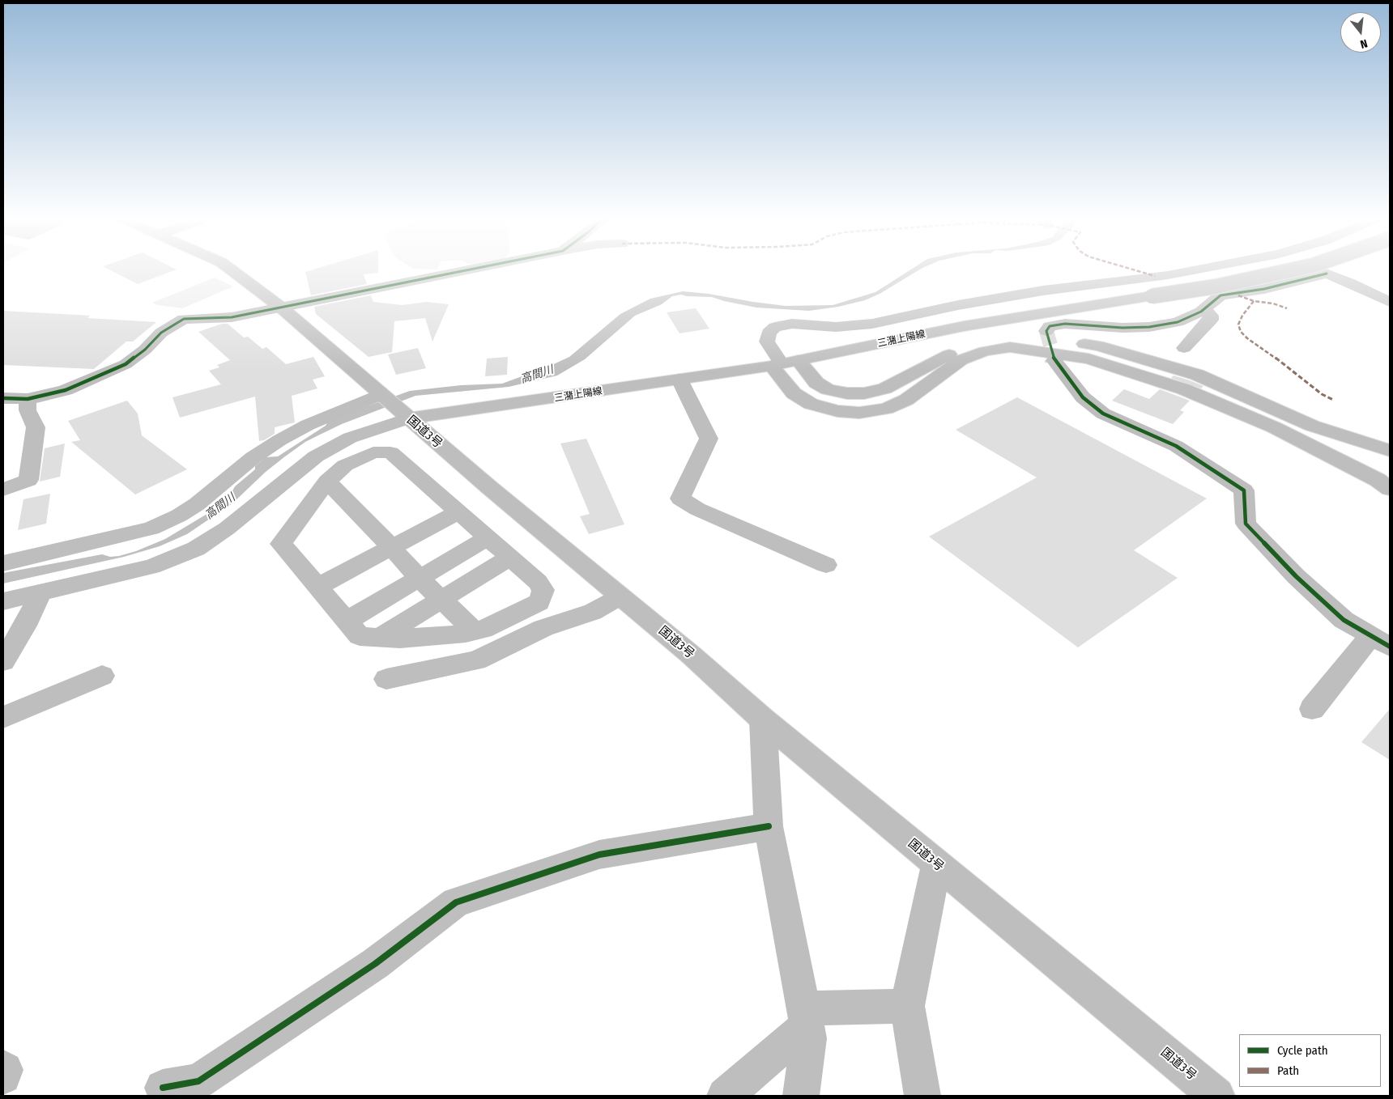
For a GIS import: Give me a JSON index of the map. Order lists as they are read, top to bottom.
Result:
{
  "streets": {
    "main road": ["三潴上陽線", "国道3号"]
  },
  "crossings": [
    ["三潴上陽線", "国道3号"]
  ],
  "water": ["高間川"],
  "legend": ["Cycle path", "Path"],
  "north": "bottom"
}
